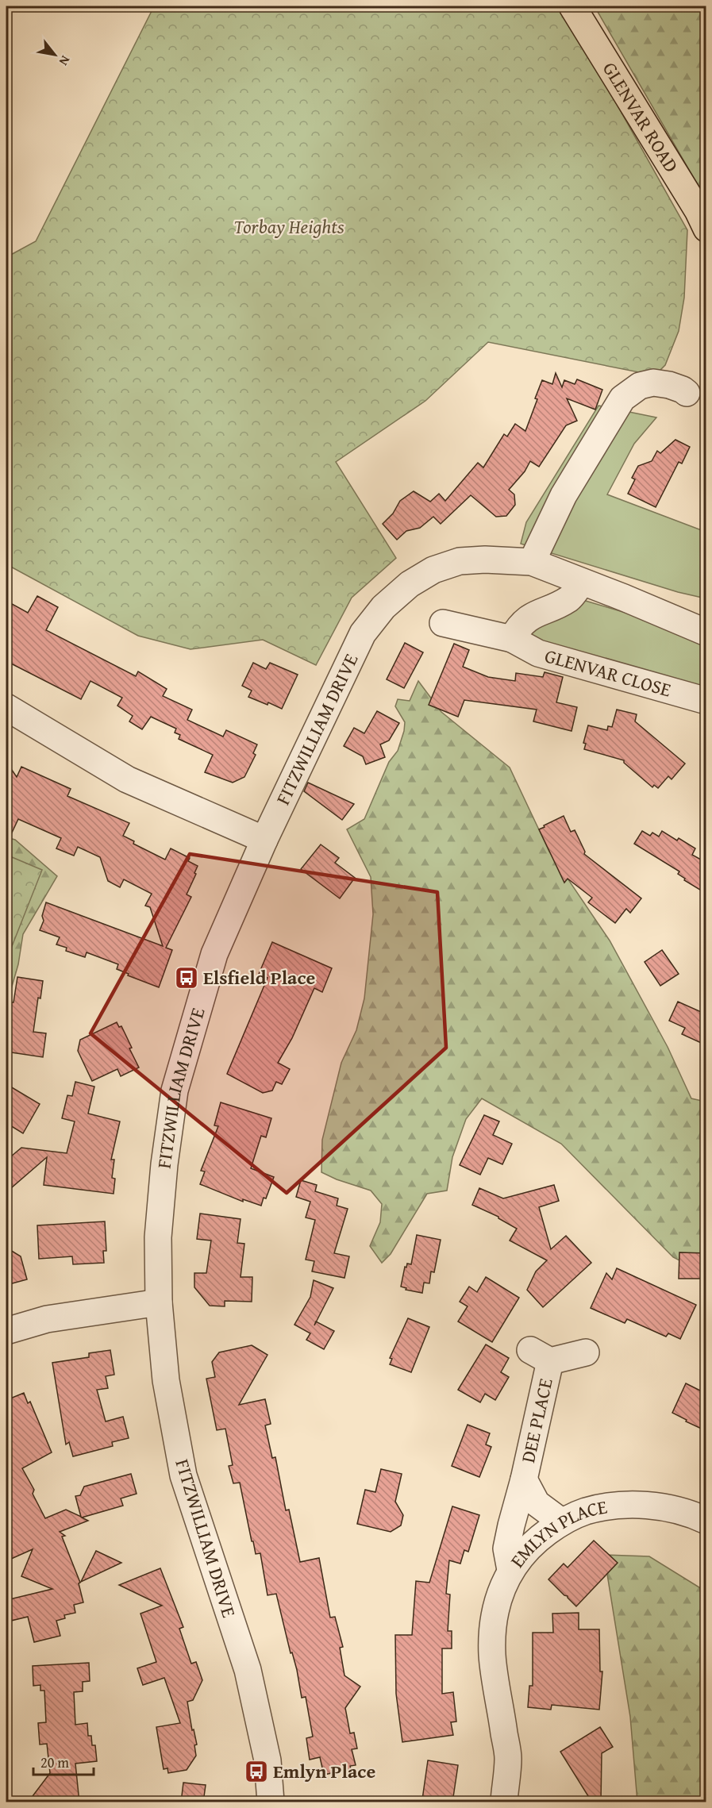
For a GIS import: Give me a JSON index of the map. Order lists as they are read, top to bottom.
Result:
{
  "streets": {
    "main road": ["GLENVAR ROAD"],
    "street": [
      "GLENVAR CLOSE",
      "FITZWILLIAM DRIVE",
      "DEE PLACE",
      "EMLYN PLACE"
    ]
  },
  "crossings": [
    ["DEE PLACE", "EMLYN PLACE"]
  ],
  "parks": ["Torbay Heights"],
  "places": {
    "bus stop": ["Elsfield Place", "Emlyn Place"]
  },
  "scale_bar": "20 m",
  "north": "bottom right"
}
